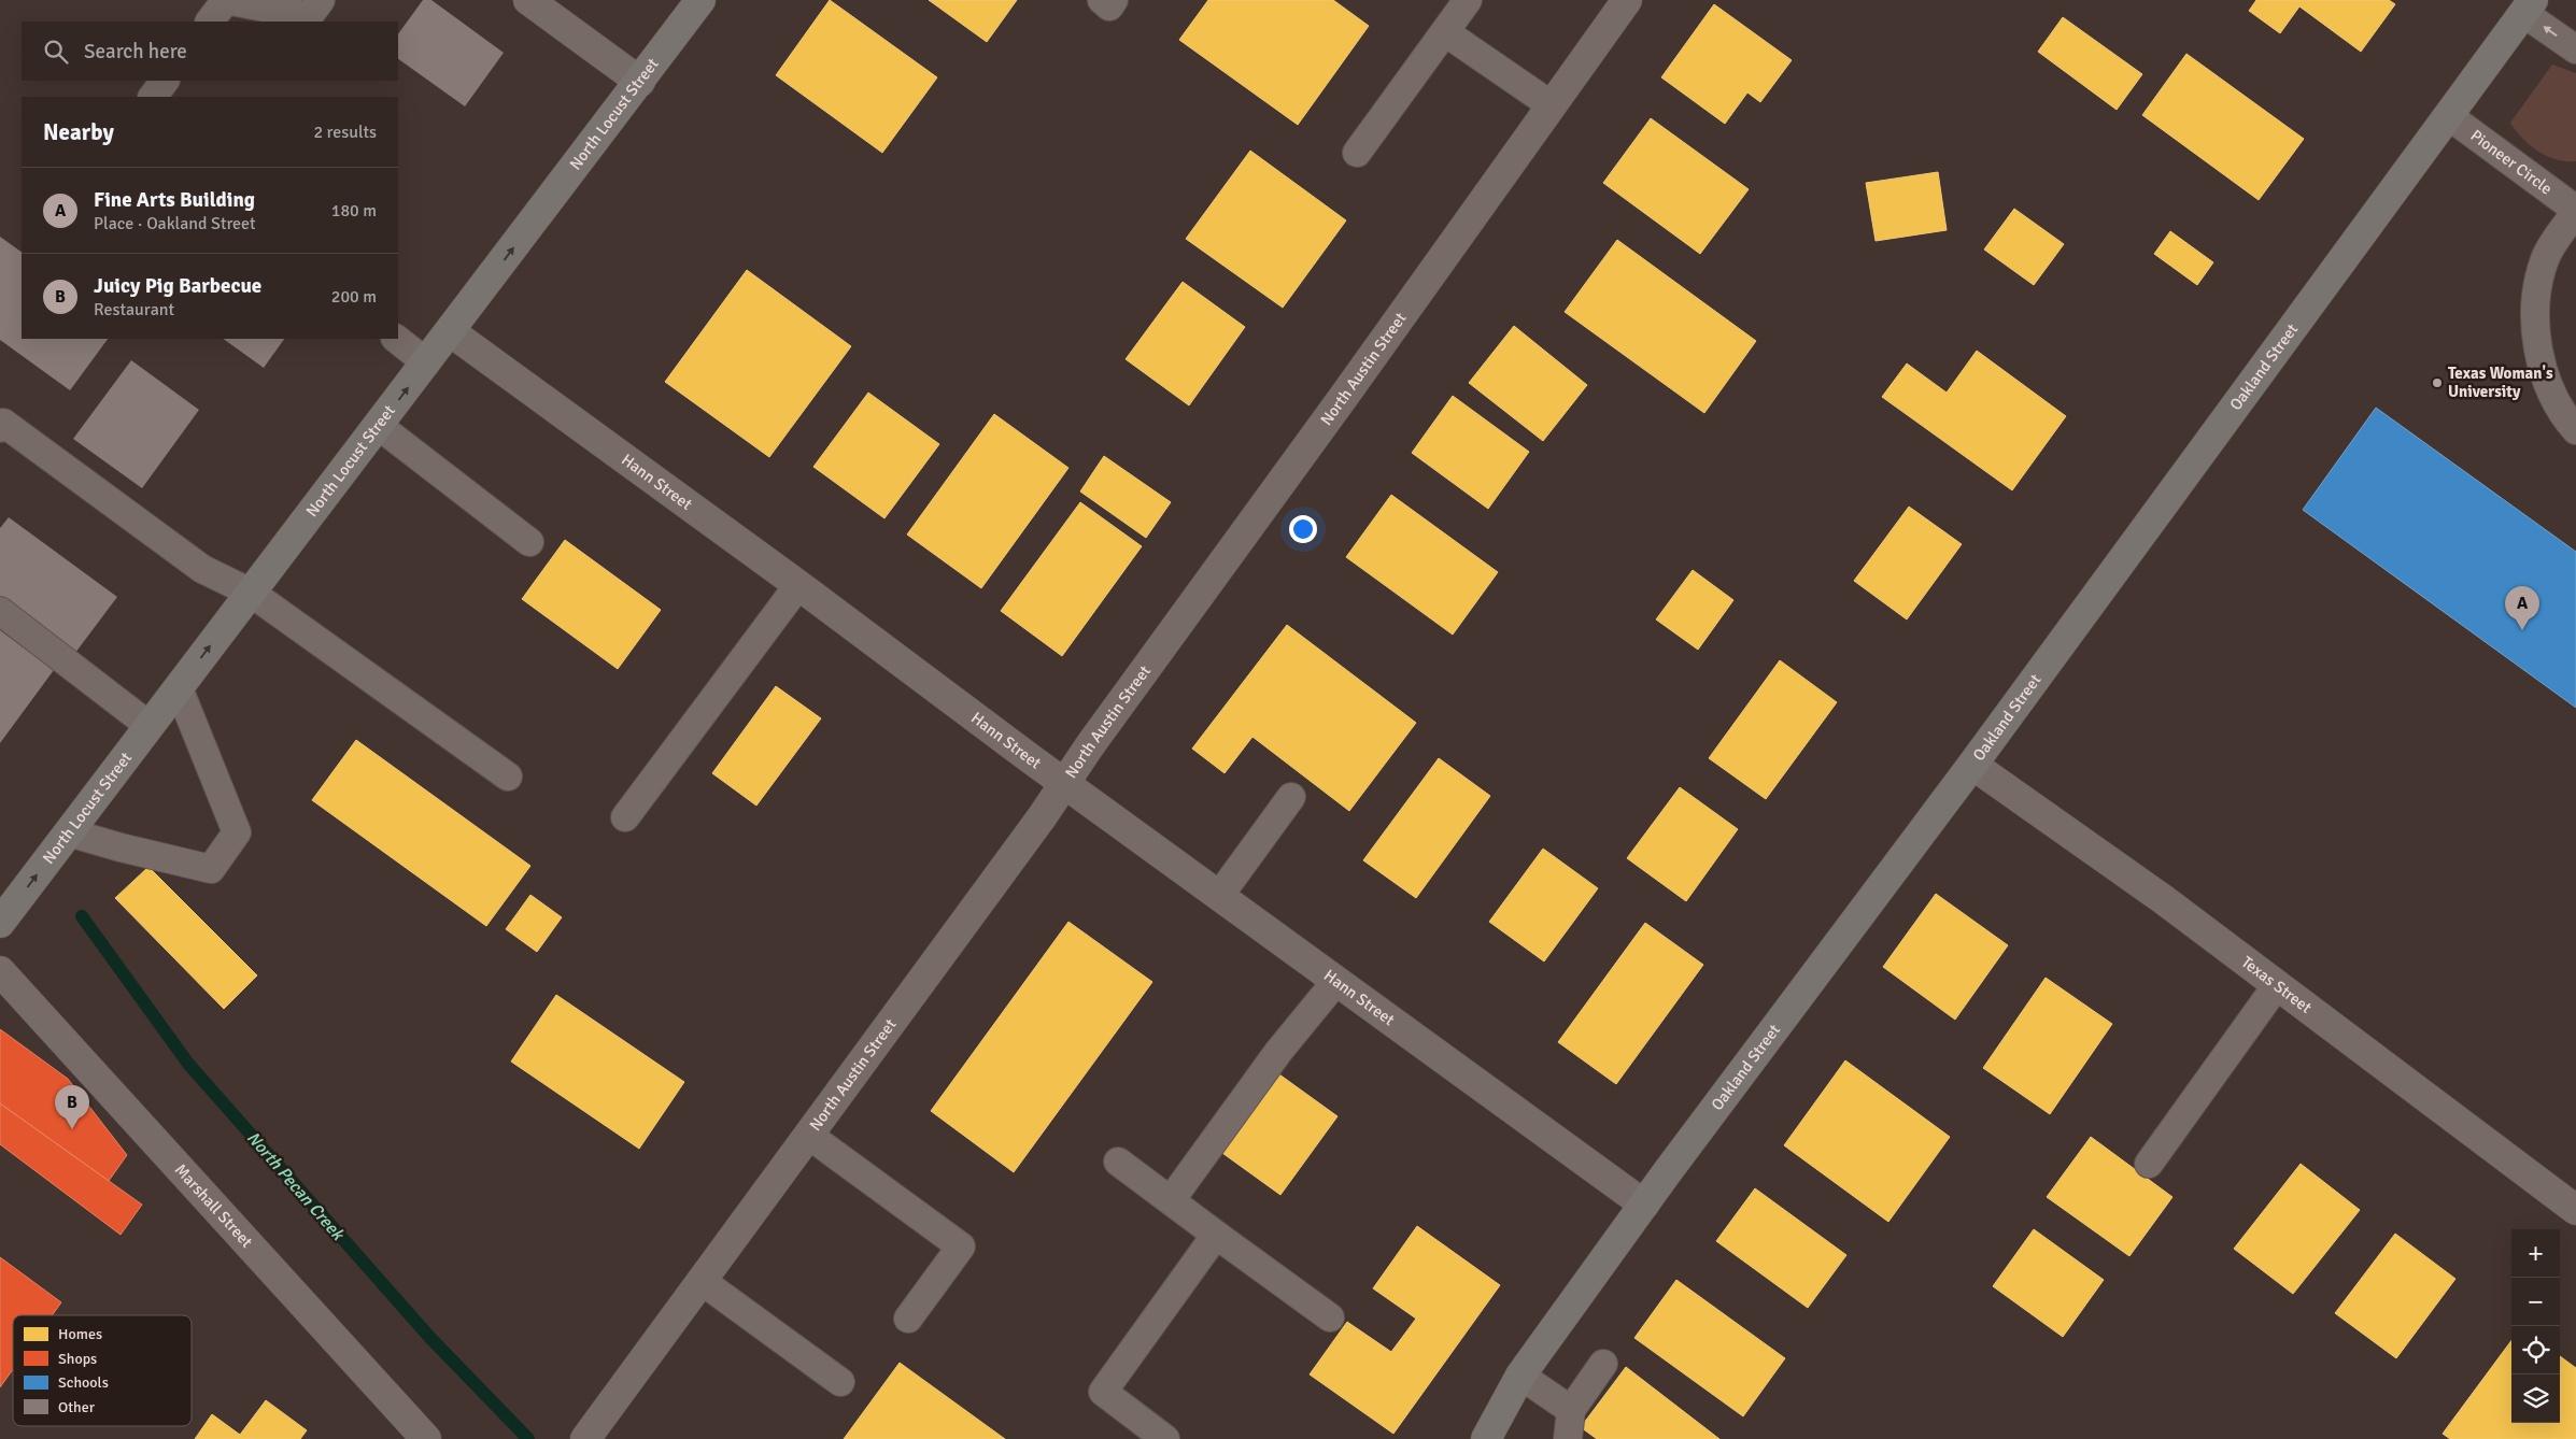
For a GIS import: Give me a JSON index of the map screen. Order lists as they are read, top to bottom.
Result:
{
  "streets": {
    "street": [
      "North Locust Street",
      "Oakland Street",
      "North Austin Street",
      "Hann Street",
      "Texas Street",
      "Marshall Street"
    ],
    "lane": ["Pioneer Circle"]
  },
  "crossings": [
    ["North Locust Street", "Hann Street"],
    ["Pioneer Circle", "Oakland Street"],
    ["Oakland Street", "Hann Street"],
    ["Oakland Street", "Texas Street"],
    ["North Austin Street", "Hann Street"]
  ],
  "one_way": ["North Locust Street"],
  "water": ["North Pecan Creek"],
  "places": ["Texas Woman's University"],
  "legend": [
    "Homes",
    "Shops",
    "Schools",
    "Other"
  ],
  "page": {
    "search": "Search here",
    "heading": ["Nearby", "2 results"],
    "list": [
      {
        "mark": "A",
        "name": "Fine Arts Building",
        "note": "Place · Oakland Street",
        "value": "180 m"
      },
      {
        "mark": "B",
        "name": "Juicy Pig Barbecue",
        "note": "Restaurant",
        "value": "200 m"
      }
    ],
    "pins": ["A", "B"],
    "map_buttons": ["+", "−"]
  }
}
